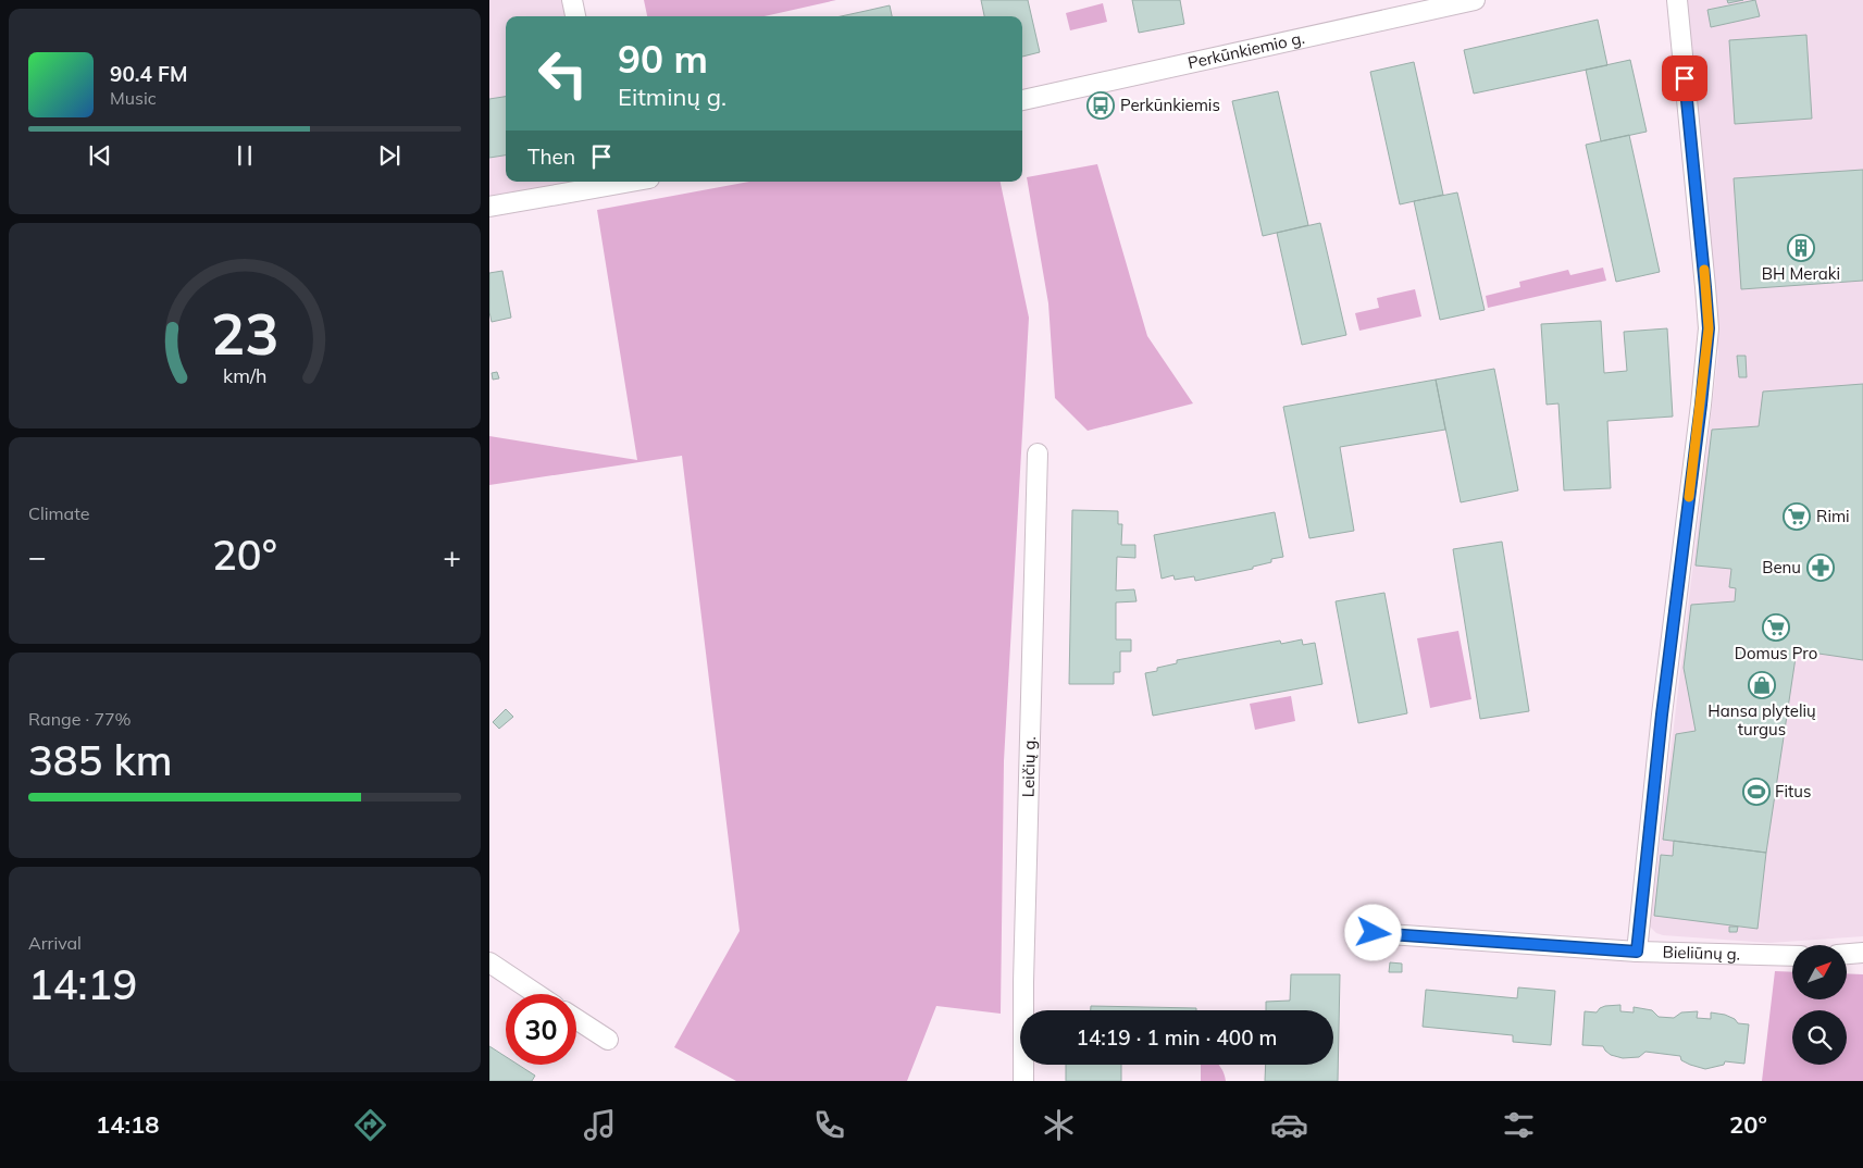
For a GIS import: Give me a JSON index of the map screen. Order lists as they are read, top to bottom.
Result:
{
  "streets": {
    "street": ["Perkūnkiemio g.", "Leičių g.", "Bieliūnų g."]
  },
  "places": {
    "bus stop": ["Perkūnkiemis"],
    "building": ["BH Meraki"],
    "supermarket": ["Rimi", "Domus Pro"],
    "pharmacy": ["Benu"],
    "shop": ["Hansa plytelių turgus"],
    "sports": ["Fitus"]
  },
  "north": "top right",
  "page": {
    "turn": ["90 m", "Eitminų g."],
    "song": ["90.4 FM", "Music"],
    "then": "Then",
    "tile": [
      "Climate",
      ["Range · 77%", "385 km"],
      ["Arrival", "14:19"]
    ],
    "heat": ["−", "20°", "+"],
    "limit": "30",
    "trip": "14:19 · 1 min · 400 m",
    "tabs": ["14:18", "20°"],
    "gauge": ["23", "km/h"]
  }
}
